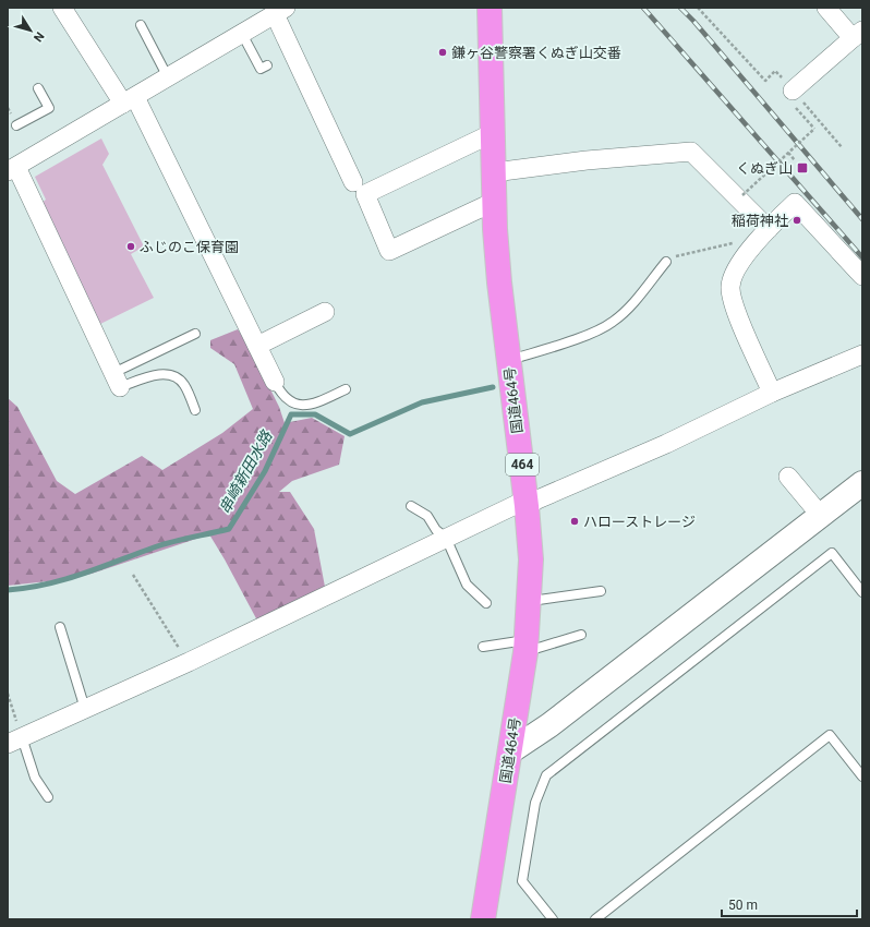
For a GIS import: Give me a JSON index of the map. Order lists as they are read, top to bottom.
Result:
{
  "streets": {
    "highway": ["国道464号", "464"]
  },
  "water": ["串崎新田水路"],
  "places": {
    "other": [
      "鎌ヶ谷警察署くぬぎ山交番",
      "稲荷神社",
      "ふじのこ保育園",
      "ハローストレージ"
    ],
    "transit": ["くぬぎ山"]
  },
  "scale_bar": "50 m",
  "north": "bottom right"
}
